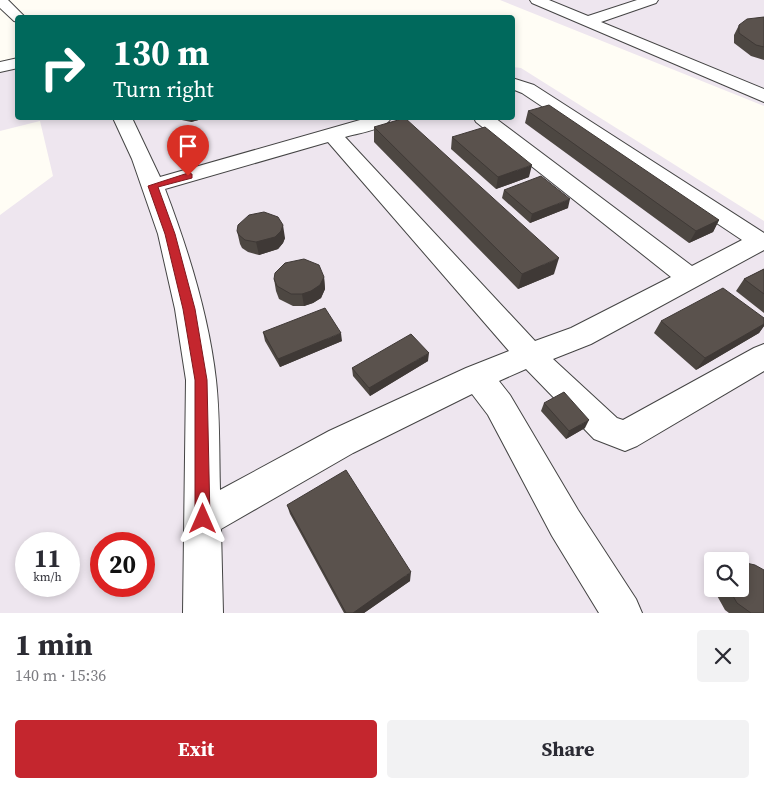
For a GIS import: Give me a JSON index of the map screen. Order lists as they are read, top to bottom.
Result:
{
  "page": {
    "turn": ["130 m", "Turn right"],
    "speed": "11 km/h",
    "limit": "20",
    "heading": ["1 min", "140 m · 15:36"],
    "buttons": ["Exit", "Share"]
  }
}
